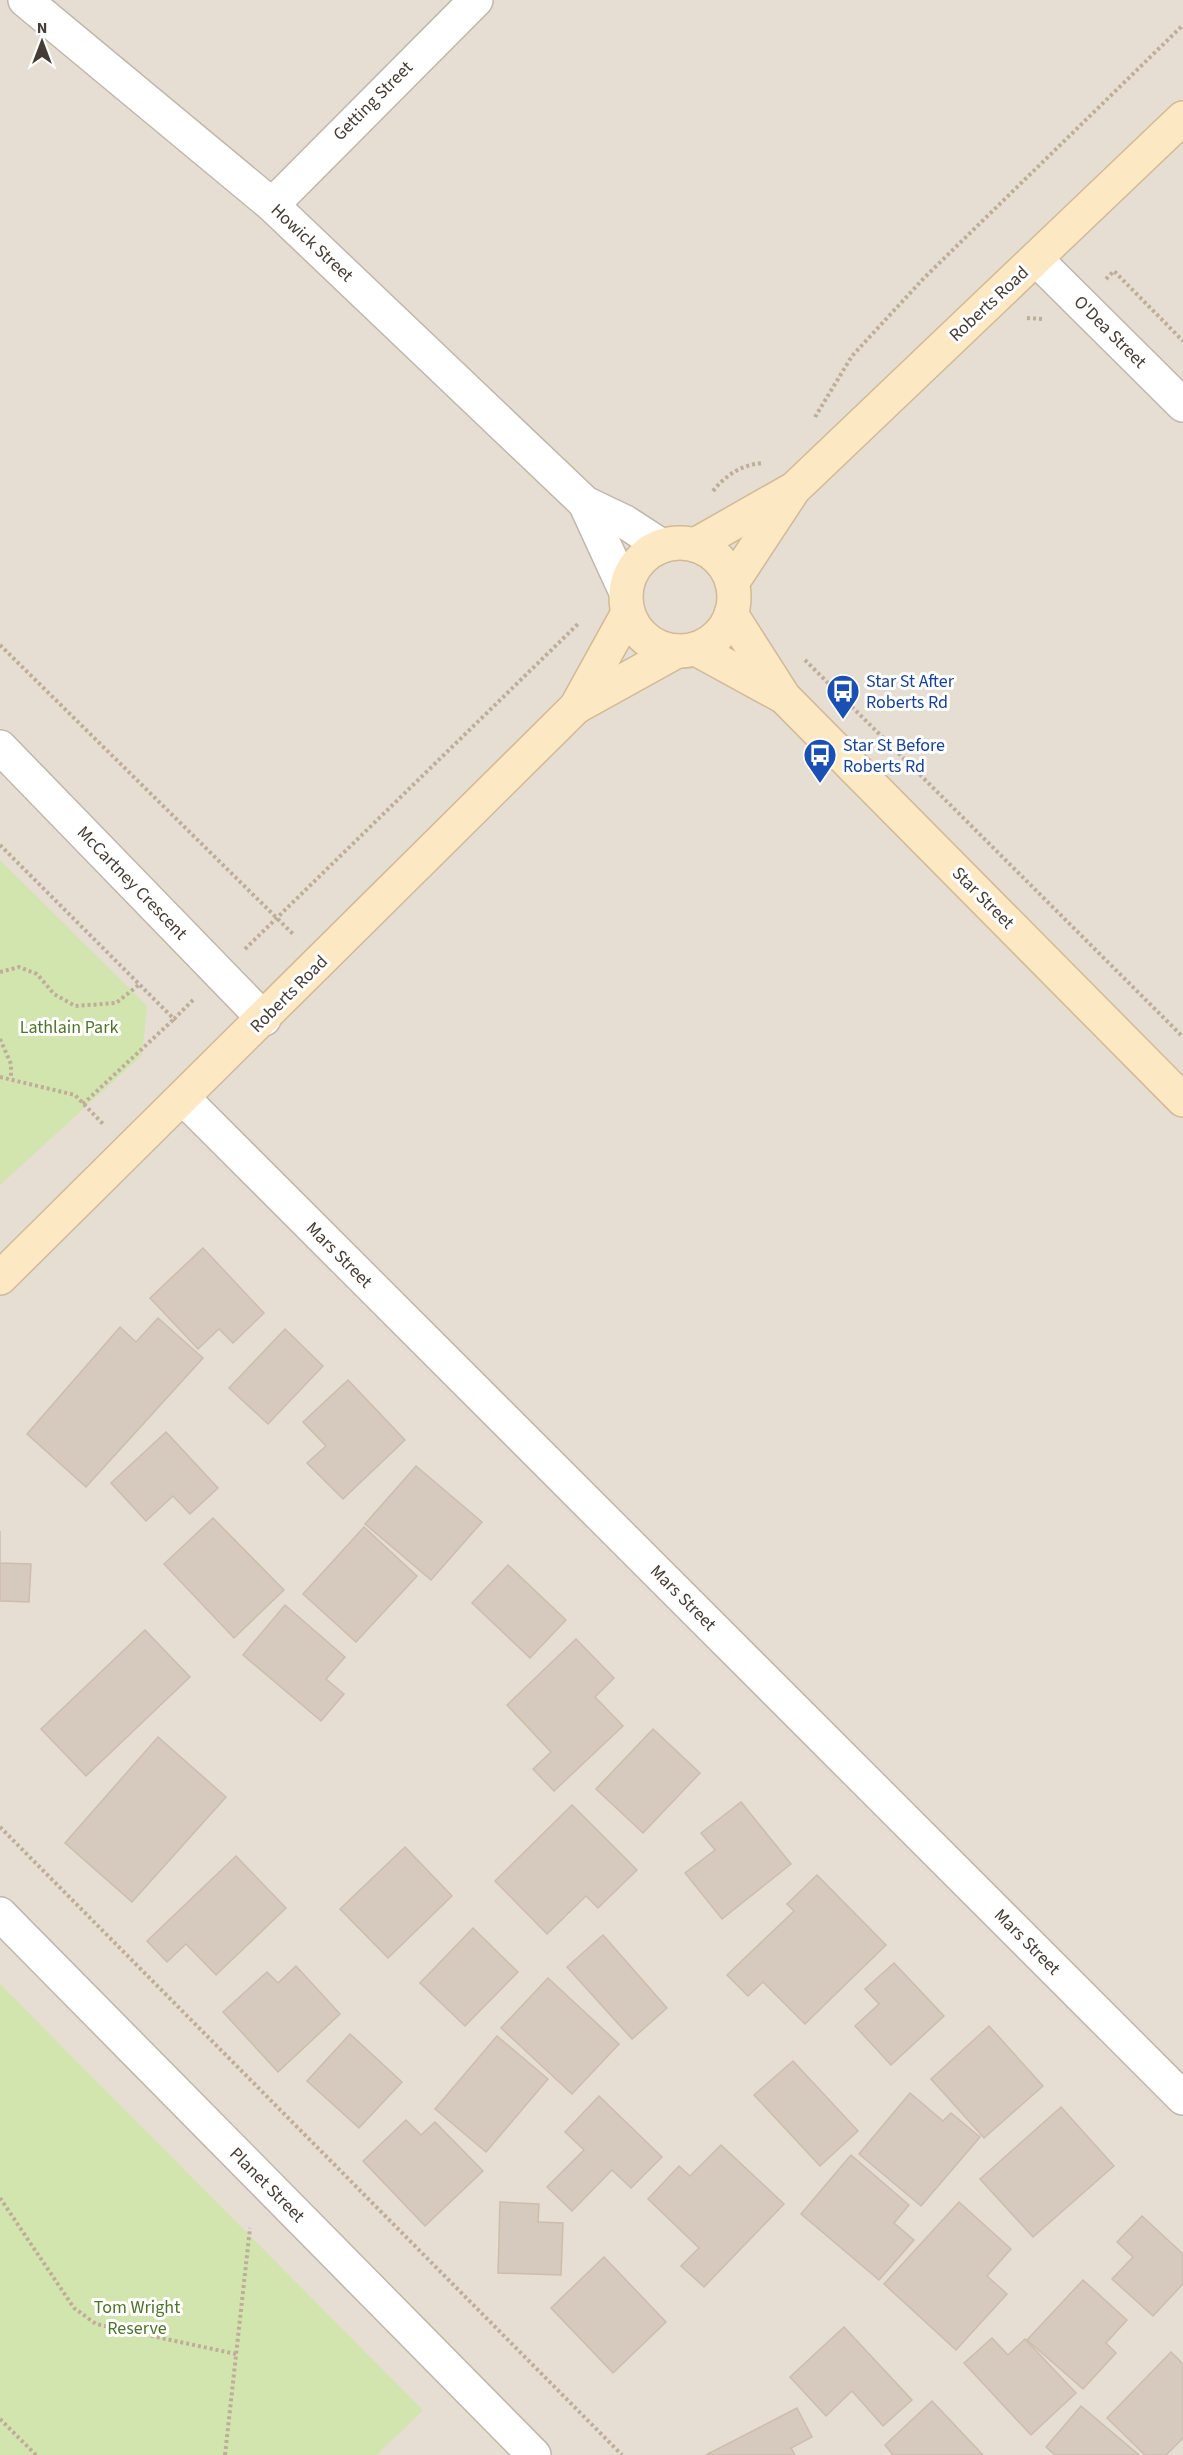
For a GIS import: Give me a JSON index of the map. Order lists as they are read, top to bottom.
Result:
{
  "streets": {
    "main road": ["Roberts Road", "Star Street"],
    "street": [
      "Getting Street",
      "Howick Street",
      "O'Dea Street",
      "McCartney Crescent",
      "Mars Street",
      "Planet Street"
    ]
  },
  "crossings": [
    ["Getting Street", "Howick Street"],
    ["Howick Street", "Roberts Road"],
    ["Howick Street", "Star Street"],
    ["Roberts Road", "O'Dea Street"],
    ["Roberts Road", "McCartney Crescent"],
    ["Roberts Road", "Star Street"],
    ["Roberts Road", "Mars Street"]
  ],
  "parks": ["Lathlain Park", "Tom Wright Reserve"],
  "places": {
    "bus stop": ["Star St After Roberts Rd", "Star St Before Roberts Rd"]
  },
  "north": "top"
}
